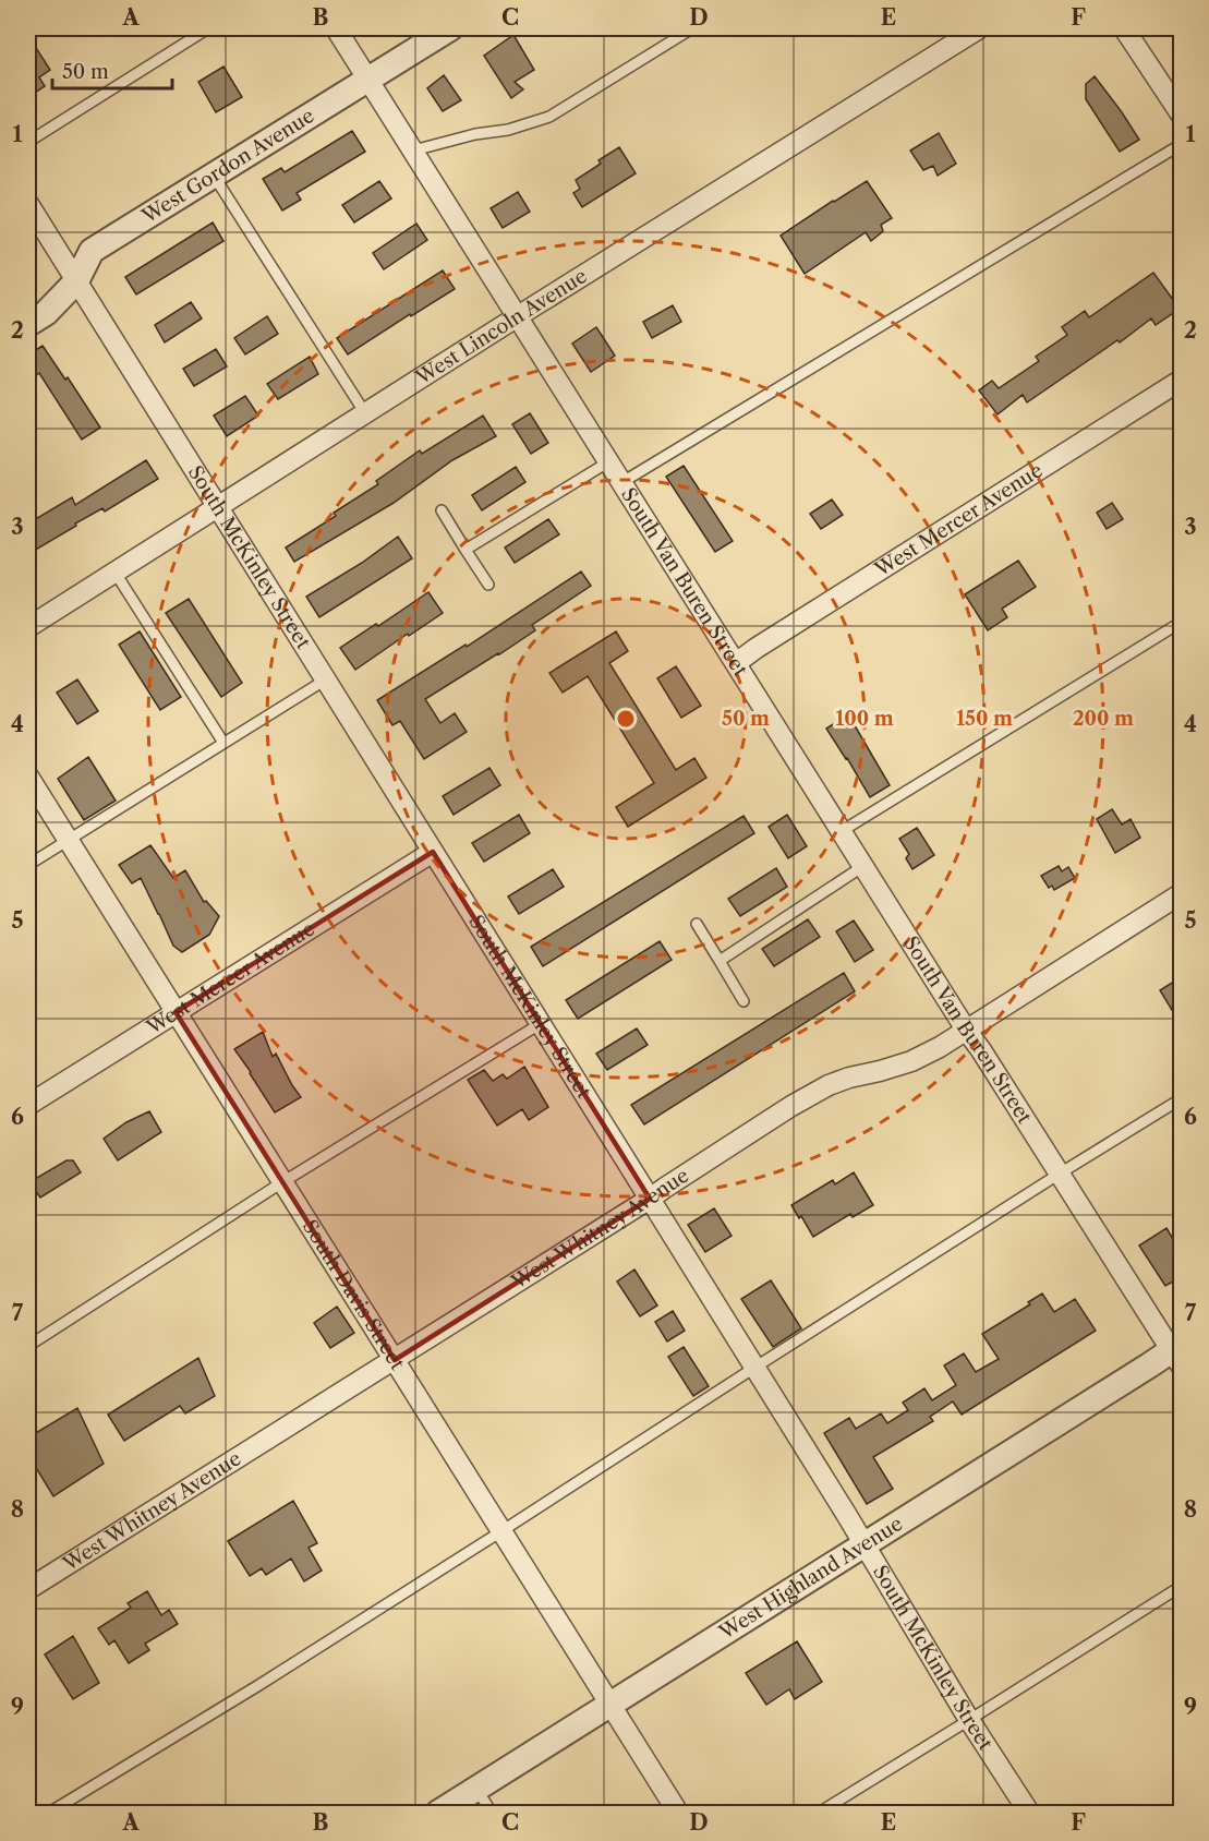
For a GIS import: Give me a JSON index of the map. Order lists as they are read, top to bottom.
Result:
{
  "streets": {
    "street": [
      "West Gordon Avenue",
      "West Lincoln Avenue",
      "West Mercer Avenue",
      "South McKinley Street",
      "South Van Buren Street",
      "West Whitney Avenue",
      "South Davis Street",
      "West Highland Avenue"
    ]
  },
  "crossings": [
    ["West Gordon Avenue", "South McKinley Street"],
    ["West Gordon Avenue", "South Van Buren Street"],
    ["West Lincoln Avenue", "South McKinley Street"],
    ["West Lincoln Avenue", "South Van Buren Street"],
    ["West Mercer Avenue", "South McKinley Street"],
    ["West Mercer Avenue", "South Van Buren Street"],
    ["West Mercer Avenue", "South Davis Street"],
    ["South McKinley Street", "West Whitney Avenue"],
    ["South McKinley Street", "West Highland Avenue"],
    ["South Van Buren Street", "West Whitney Avenue"],
    ["South Van Buren Street", "West Highland Avenue"],
    ["West Whitney Avenue", "South Davis Street"],
    ["South Davis Street", "West Highland Avenue"]
  ],
  "scale_bar": "50 m",
  "grid": {
    "columns": [
      "A",
      "B",
      "C",
      "D",
      "E",
      "F"
    ],
    "rows": [
      "1",
      "2",
      "3",
      "4",
      "5",
      "6",
      "7",
      "8",
      "9"
    ]
  },
  "rings": [
    "50 m",
    "100 m",
    "150 m",
    "200 m"
  ]
}
